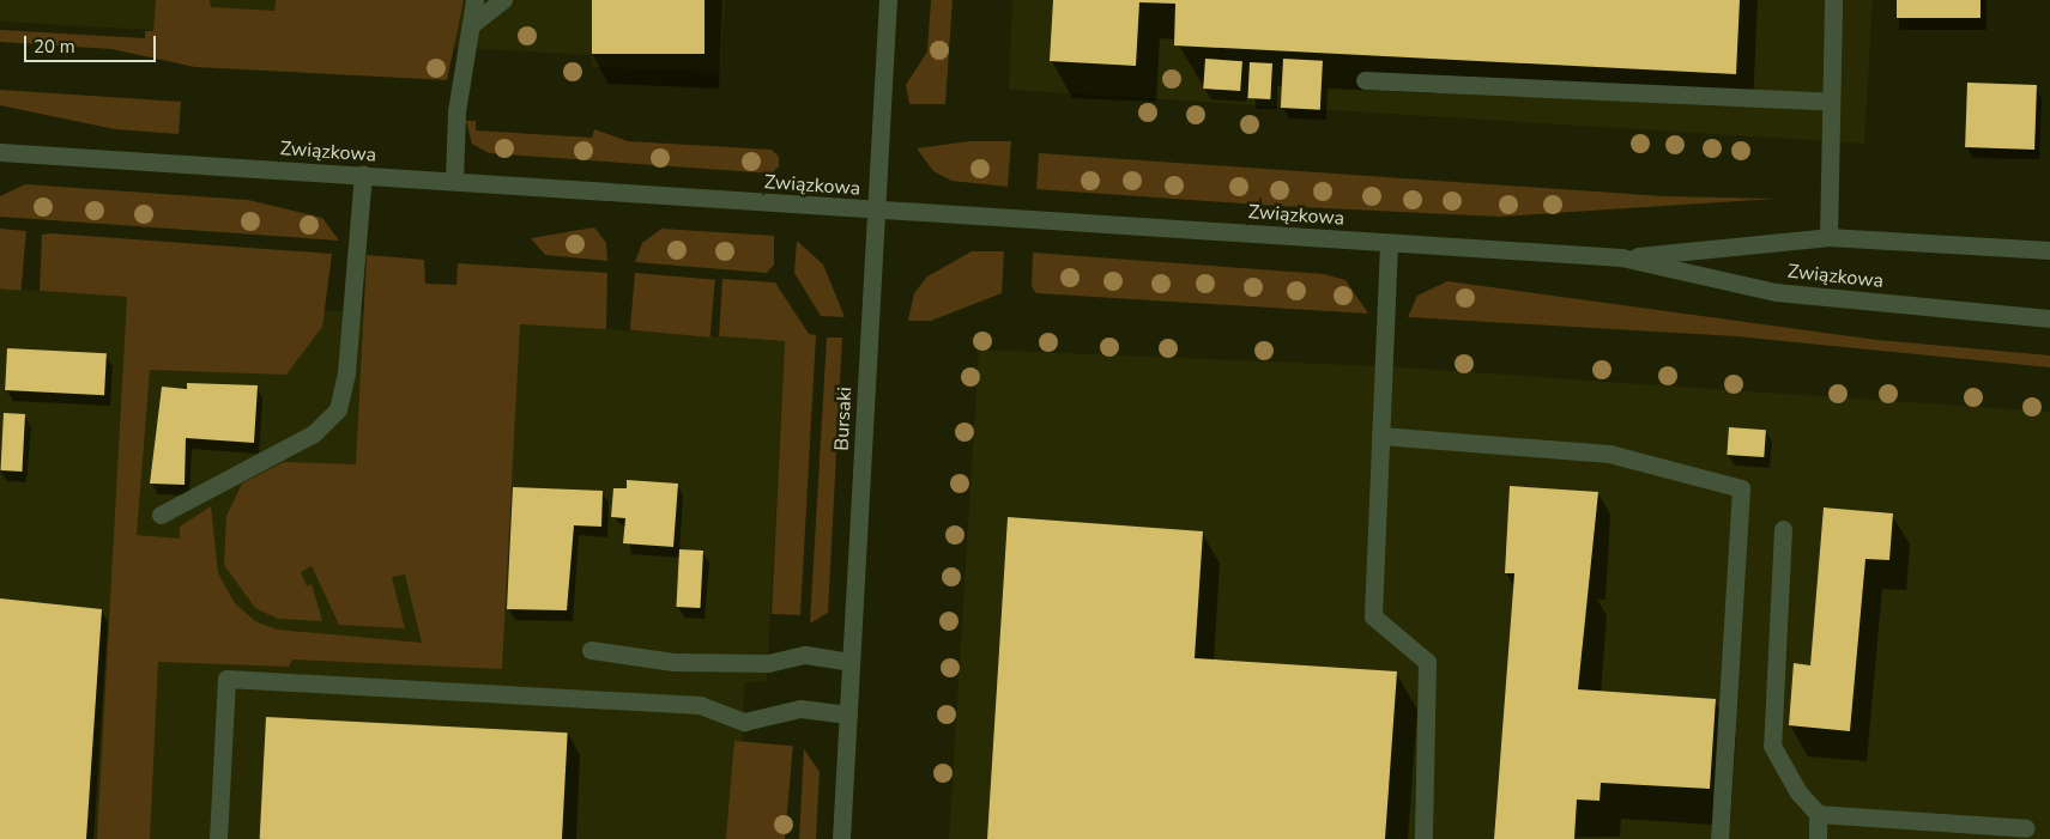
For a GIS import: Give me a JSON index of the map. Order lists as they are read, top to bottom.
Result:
{
  "streets": {
    "street": ["Związkowa", "Bursaki"]
  },
  "crossings": [
    ["Związkowa", "Bursaki"]
  ],
  "scale_bar": "20 m"
}
